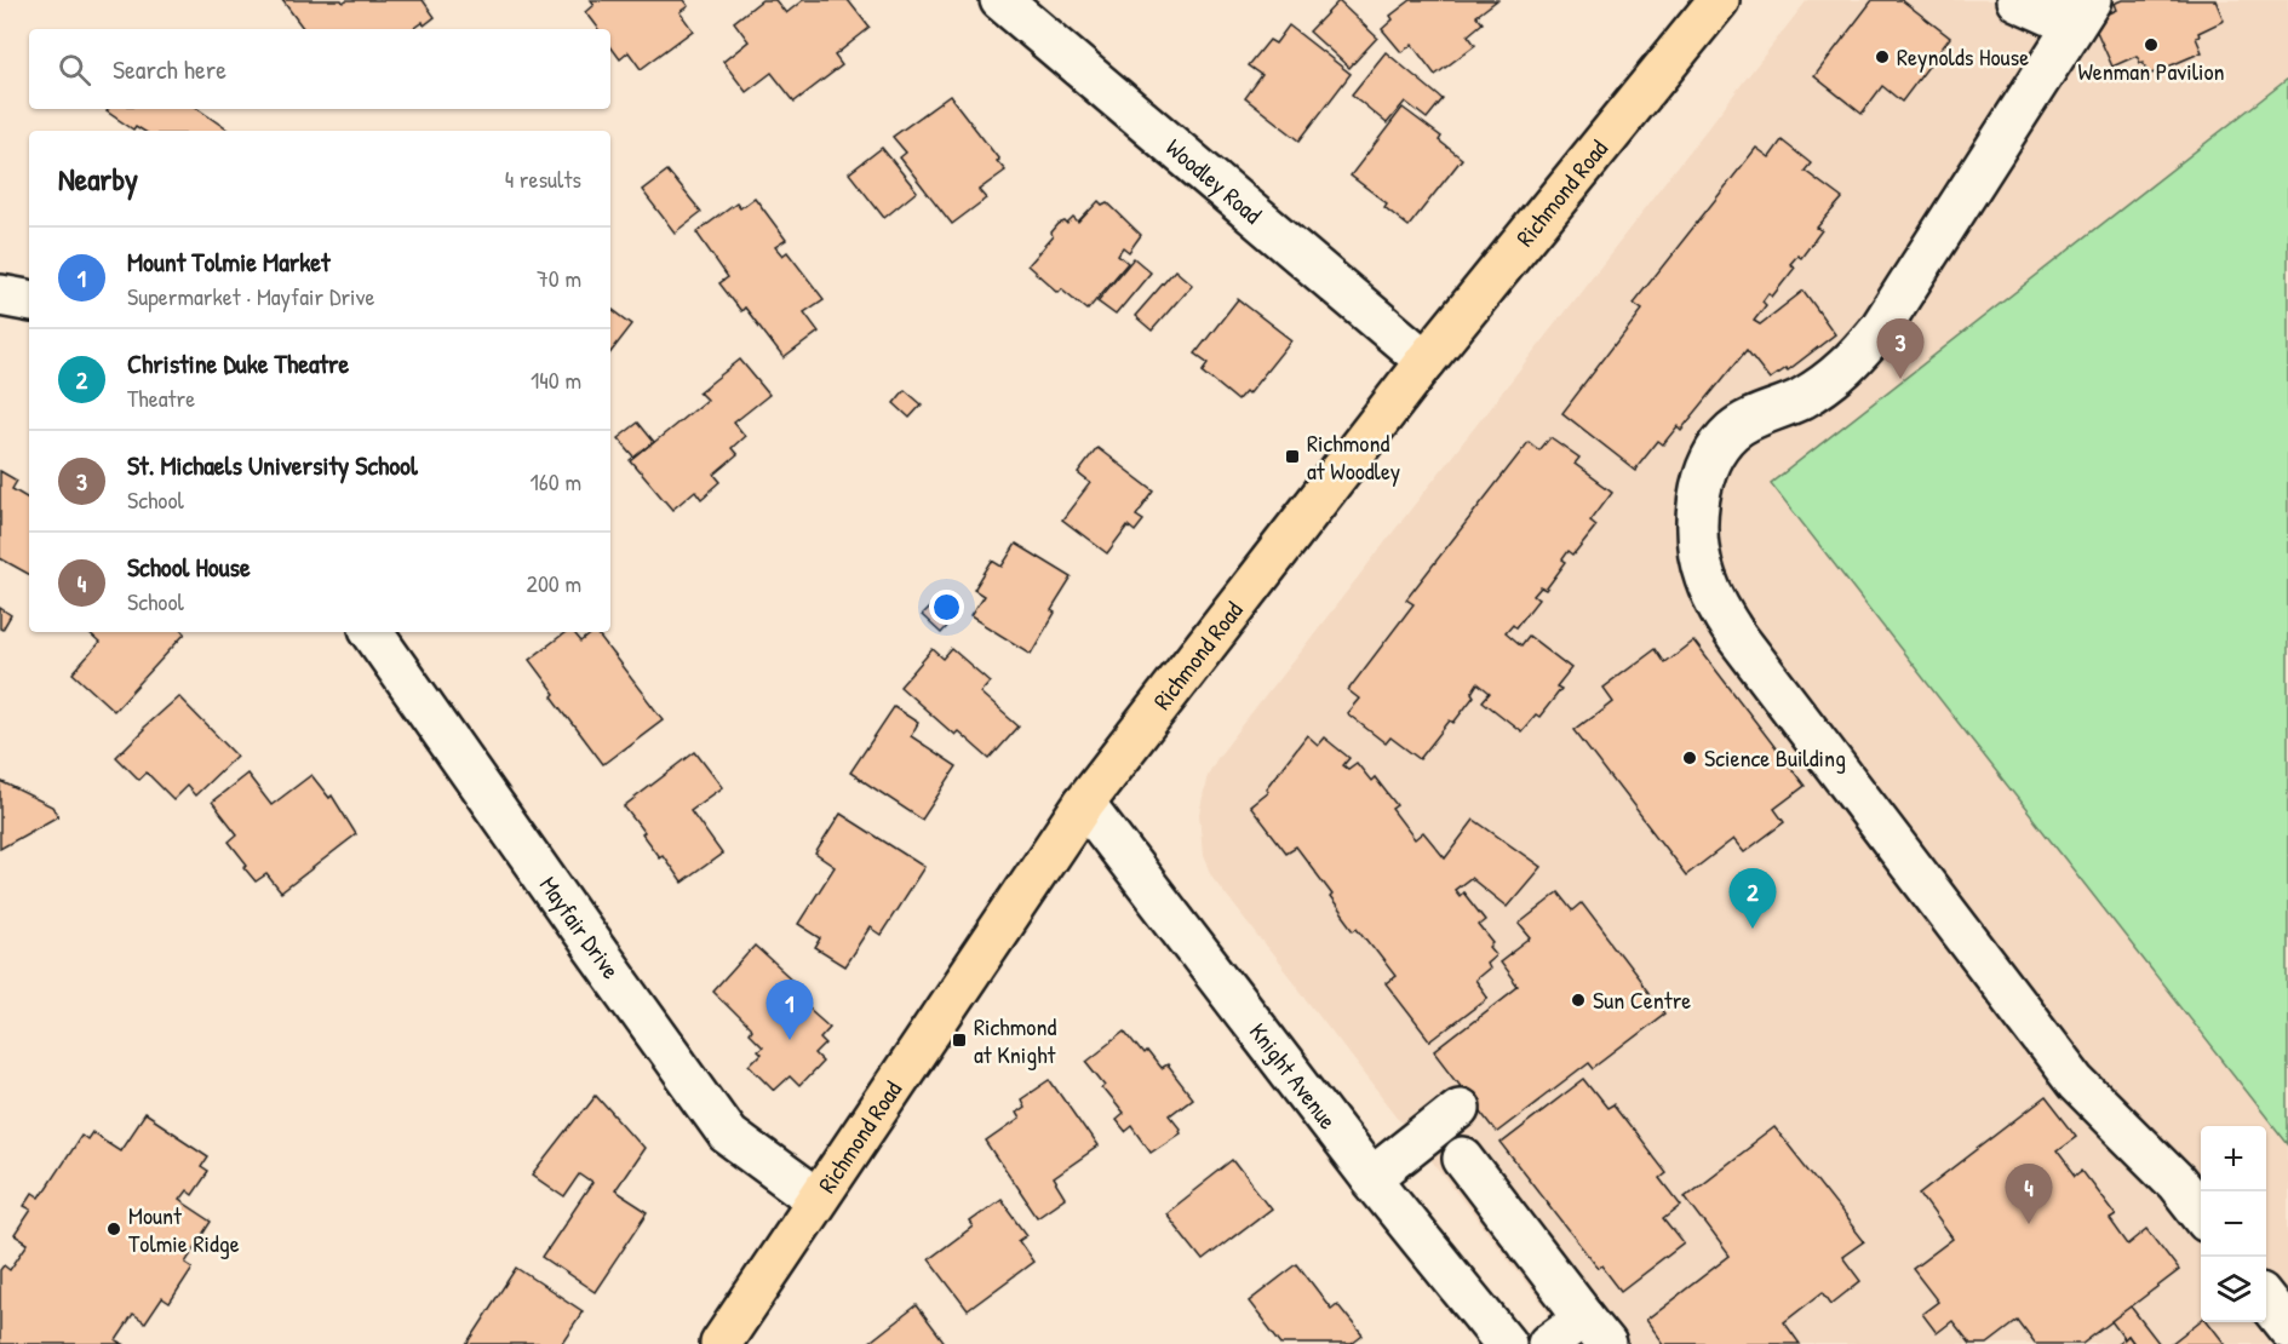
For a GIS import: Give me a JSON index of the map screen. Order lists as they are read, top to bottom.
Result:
{
  "streets": {
    "main road": ["Richmond Road"],
    "street": ["Woodley Road", "Mayfair Drive", "Knight Avenue"]
  },
  "crossings": [
    ["Woodley Road", "Richmond Road"],
    ["Richmond Road", "Mayfair Drive"],
    ["Richmond Road", "Knight Avenue"]
  ],
  "places": {
    "other": [
      "Wenman Pavilion",
      "Reynolds House",
      "Science Building",
      "Sun Centre",
      "Mount Tolmie Ridge"
    ],
    "transit": ["Richmond at Woodley", "Richmond at Knight"]
  },
  "page": {
    "search": "Search here",
    "heading": ["Nearby", "4 results"],
    "list": [
      {
        "mark": "1",
        "name": "Mount Tolmie Market",
        "note": "Supermarket · Mayfair Drive",
        "value": "70 m"
      },
      {
        "mark": "2",
        "name": "Christine Duke Theatre",
        "note": "Theatre",
        "value": "140 m"
      },
      {
        "mark": "3",
        "name": "St. Michaels University School",
        "note": "School",
        "value": "160 m"
      },
      {
        "mark": "4",
        "name": "School House",
        "note": "School",
        "value": "200 m"
      }
    ],
    "pins": [
      "3",
      "2",
      "1",
      "4"
    ],
    "map_buttons": ["+", "−"]
  }
}
